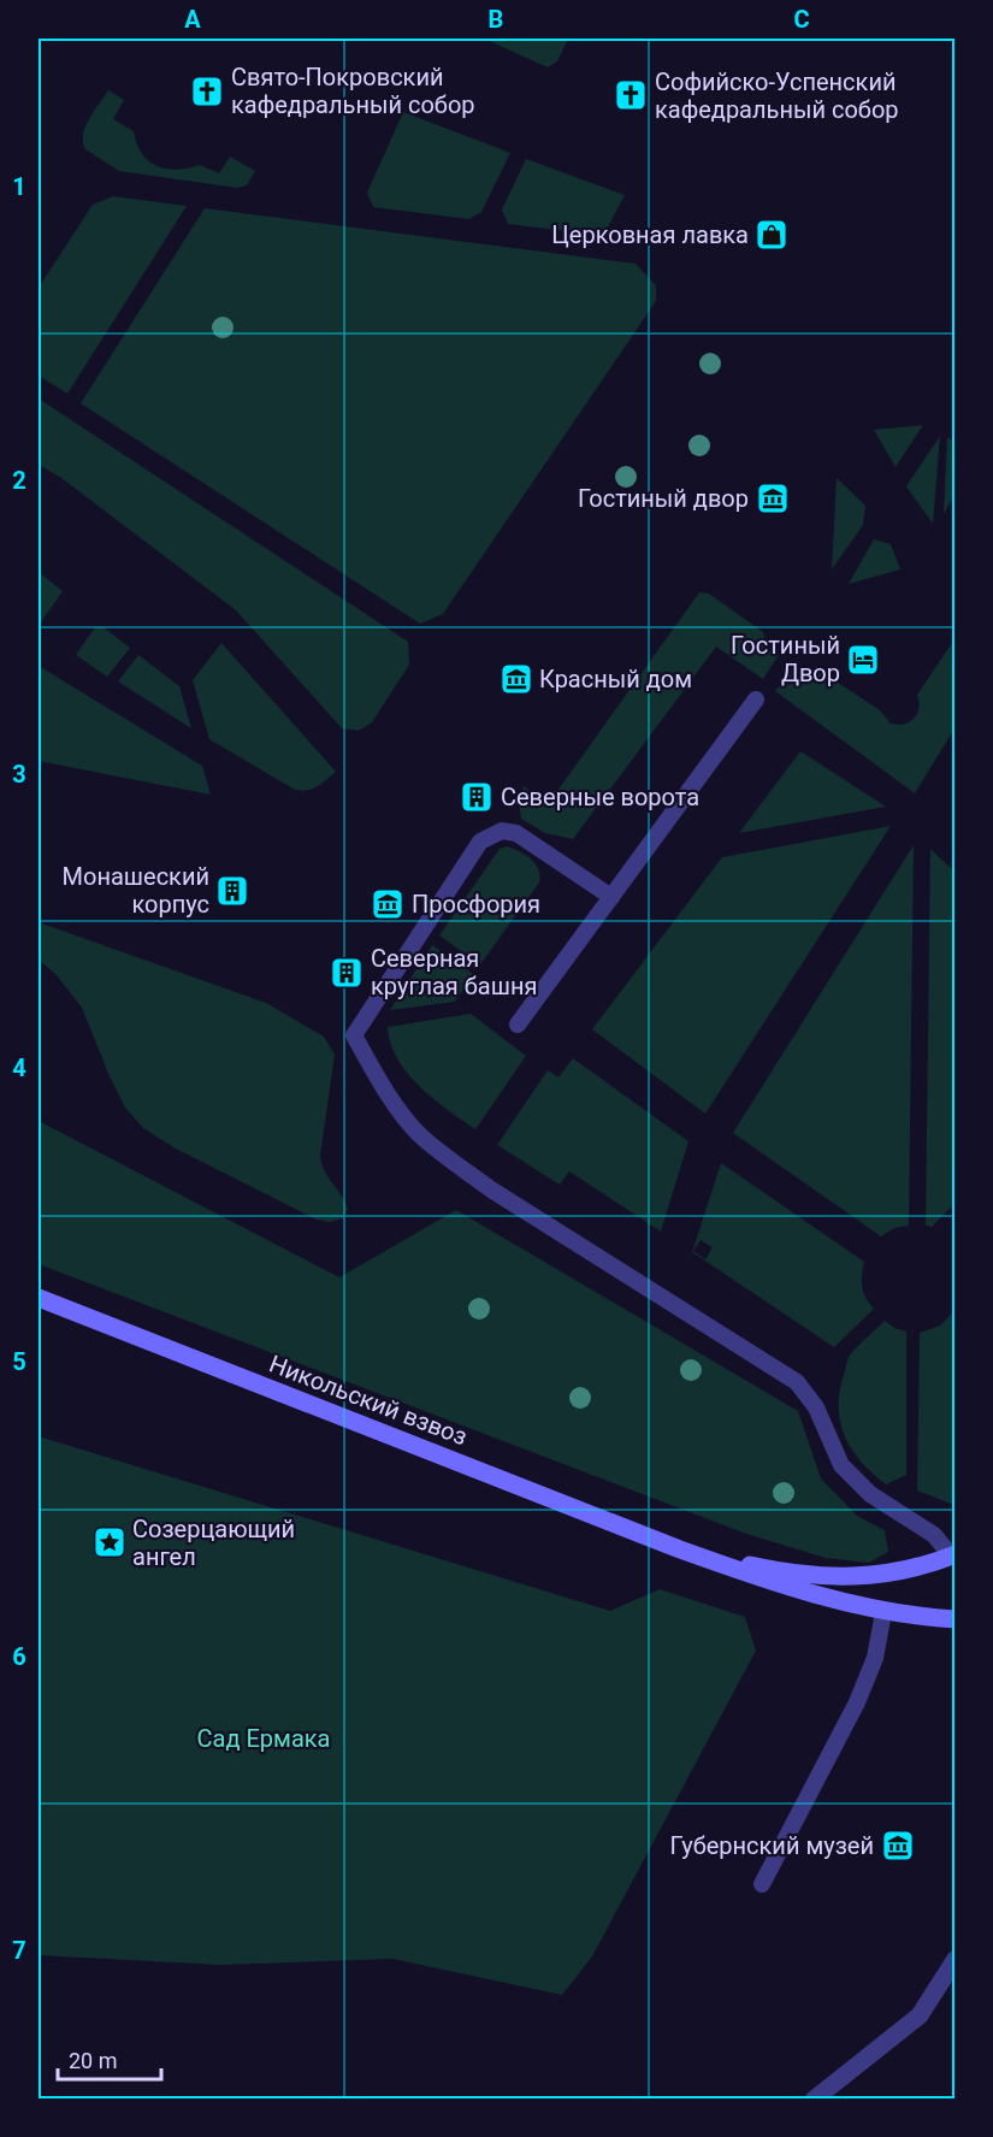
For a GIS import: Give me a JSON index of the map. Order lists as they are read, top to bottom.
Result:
{
  "streets": {
    "main road": ["Никольский взвоз"]
  },
  "parks": ["Сад Ермака"],
  "places": {
    "church": ["Свято-Покровский кафедральный собор", "Софийско-Успенский кафедральный собор"],
    "shop": ["Церковная лавка"],
    "museum": [
      "Гостиный двор",
      "Красный дом",
      "Просфория",
      "Губернский музей"
    ],
    "hotel": ["Гостиный Двор"],
    "building": ["Северные ворота", "Монашеский корпус", "Северная круглая башня"],
    "place": ["Созерцающий ангел"]
  },
  "scale_bar": "20 m",
  "grid": {
    "columns": ["A", "B", "C"],
    "rows": [
      "1",
      "2",
      "3",
      "4",
      "5",
      "6",
      "7"
    ]
  }
}
